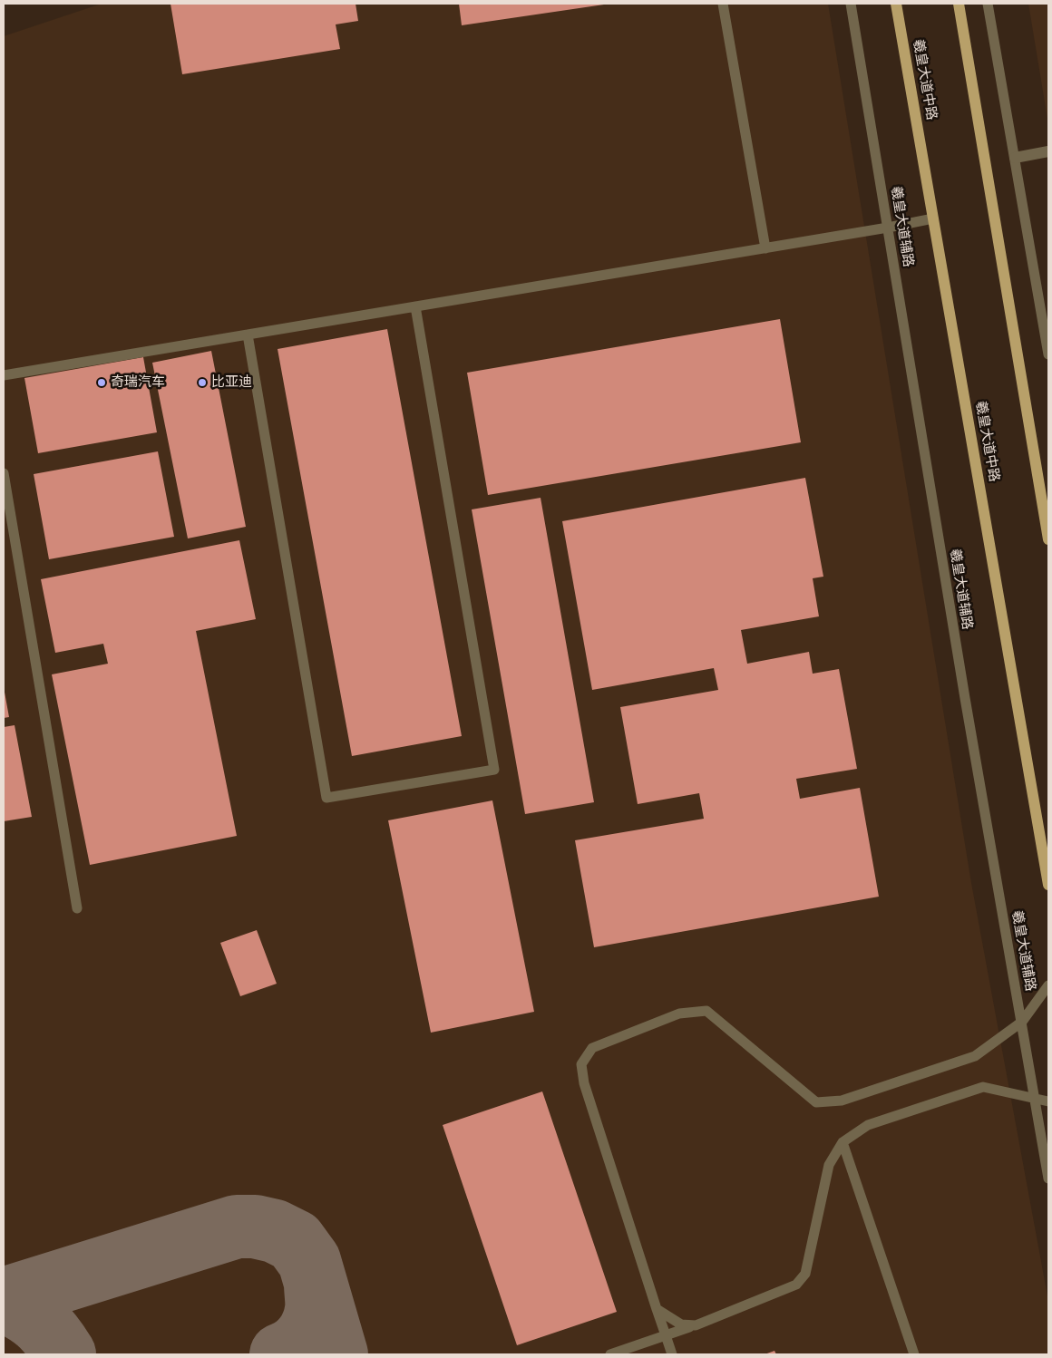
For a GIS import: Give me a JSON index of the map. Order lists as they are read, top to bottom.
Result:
{
  "streets": {
    "main road": ["羲皇大道中路"],
    "lane": ["羲皇大道辅路"]
  },
  "places": ["奇瑞汽车", "比亚迪"]
}
